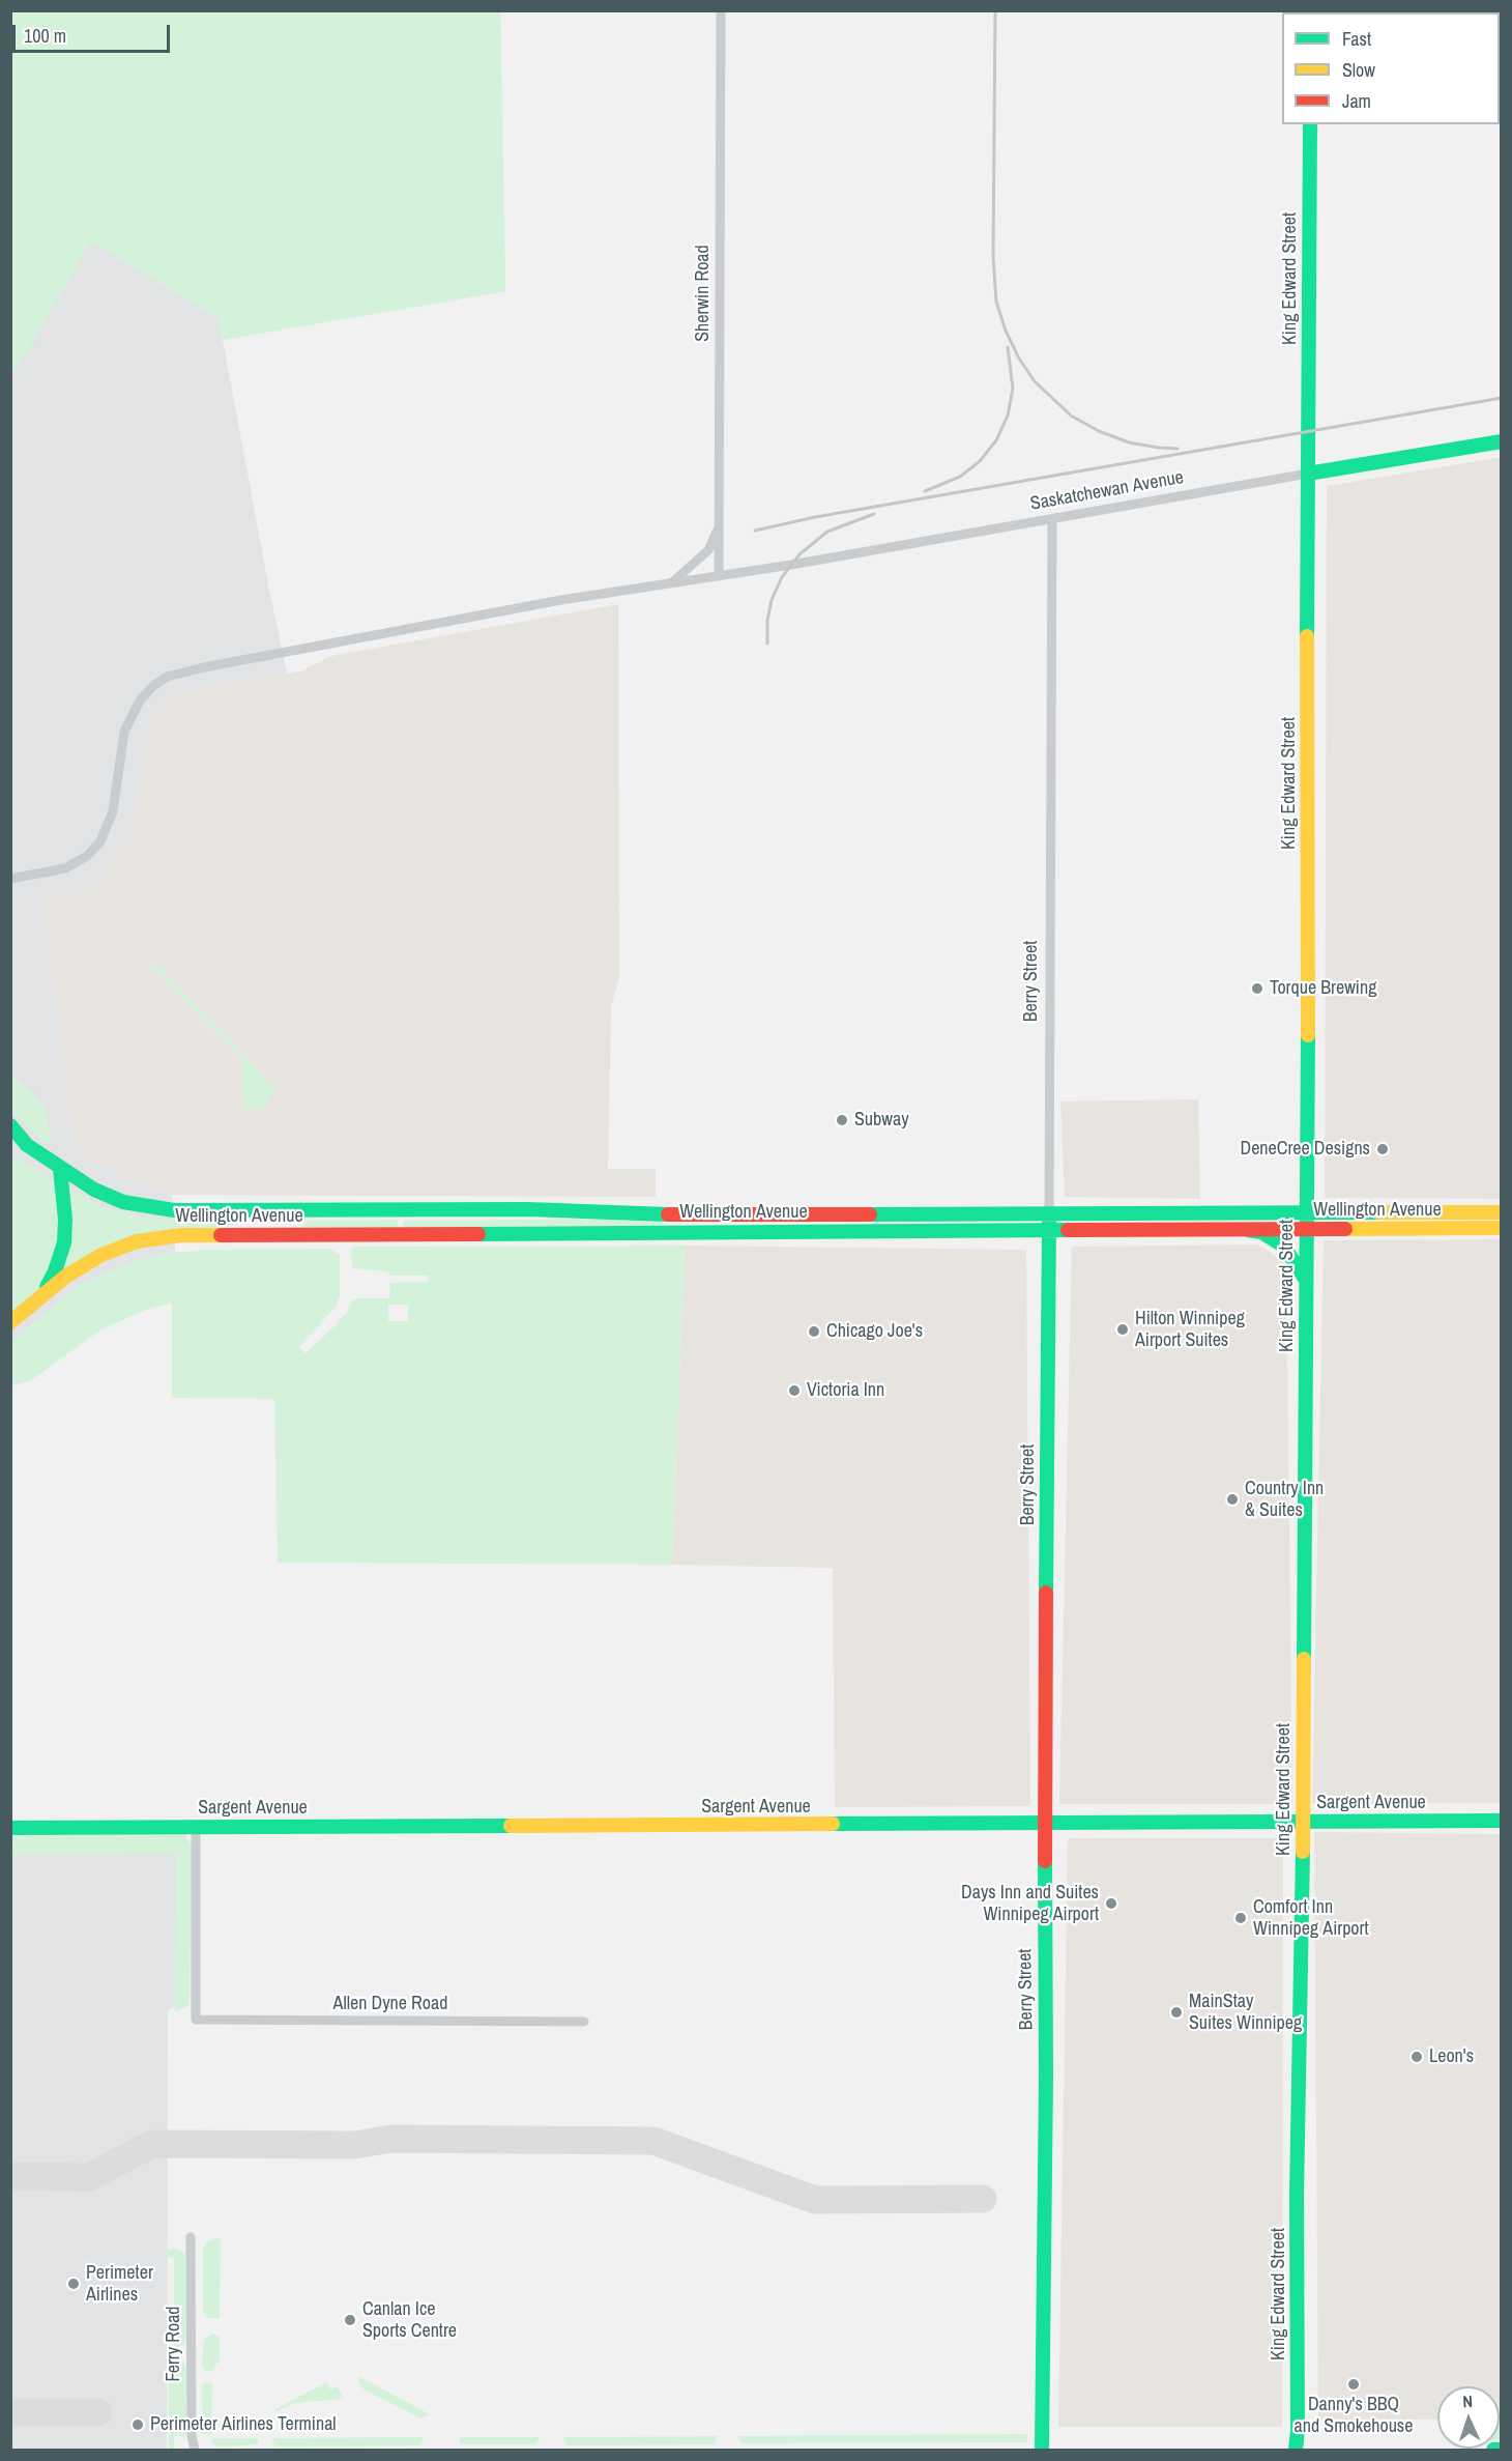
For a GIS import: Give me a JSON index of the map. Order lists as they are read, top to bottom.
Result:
{
  "streets": {
    "main road": [
      "King Edward Street",
      "Saskatchewan Avenue",
      "Berry Street",
      "Wellington Avenue",
      "Sargent Avenue"
    ],
    "street": ["Sherwin Road", "Allen Dyne Road", "Ferry Road"]
  },
  "crossings": [
    ["King Edward Street", "Saskatchewan Avenue"],
    ["King Edward Street", "Wellington Avenue"],
    ["King Edward Street", "Sargent Avenue"],
    ["Sherwin Road", "Saskatchewan Avenue"],
    ["Saskatchewan Avenue", "Berry Street"],
    ["Berry Street", "Wellington Avenue"],
    ["Berry Street", "Sargent Avenue"],
    ["Sargent Avenue", "Allen Dyne Road"]
  ],
  "places": [
    "Torque Brewing",
    "Subway",
    "DeneCree Designs",
    "Hilton Winnipeg Airport Suites",
    "Chicago Joe's",
    "Victoria Inn",
    "Country Inn & Suites",
    "Days Inn and Suites Winnipeg Airport",
    "Comfort Inn Winnipeg Airport",
    "MainStay Suites Winnipeg",
    "Leon's",
    "Perimeter Airlines",
    "Canlan Ice Sports Centre",
    "Danny's BBQ and Smokehouse",
    "Perimeter Airlines Terminal"
  ],
  "legend": ["Fast", "Slow", "Jam"],
  "scale_bar": "100 m",
  "north": "top"
}
